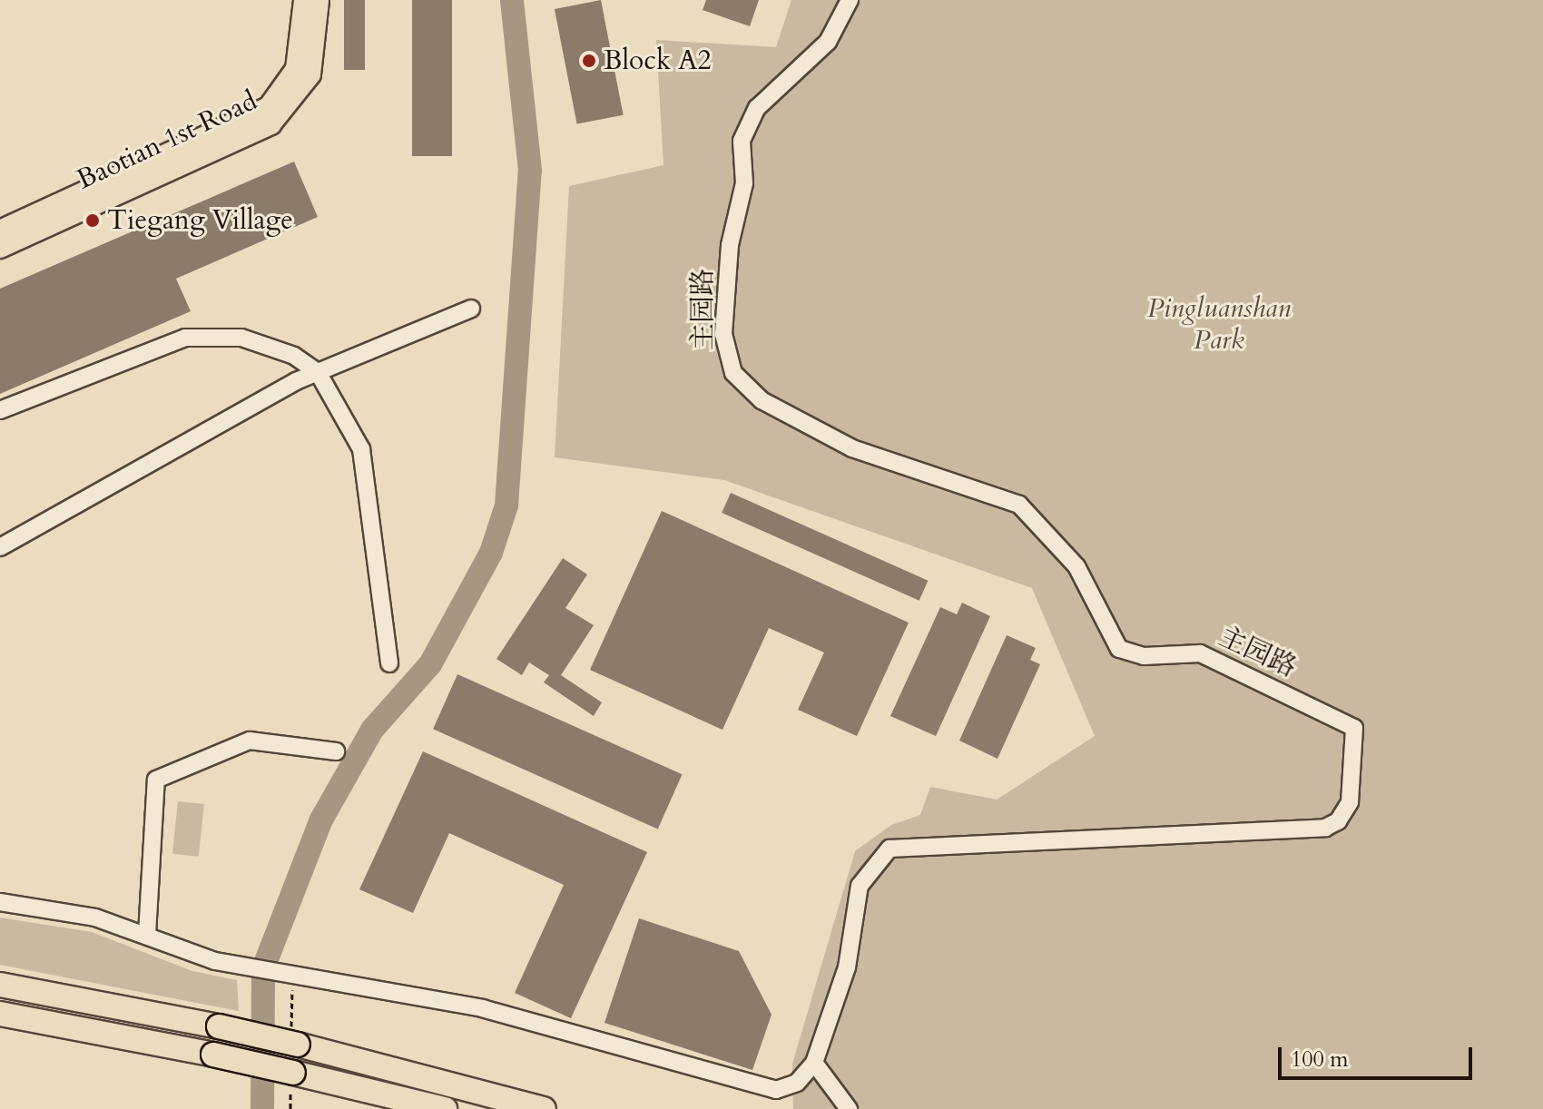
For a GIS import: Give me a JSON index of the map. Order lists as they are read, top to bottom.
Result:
{
  "streets": {
    "main road": ["Baotian 1st Road"],
    "street": ["主园路"]
  },
  "parks": ["Pingluanshan Park"],
  "places": ["Block A2", "Tiegang Village"],
  "scale_bar": "100 m"
}
